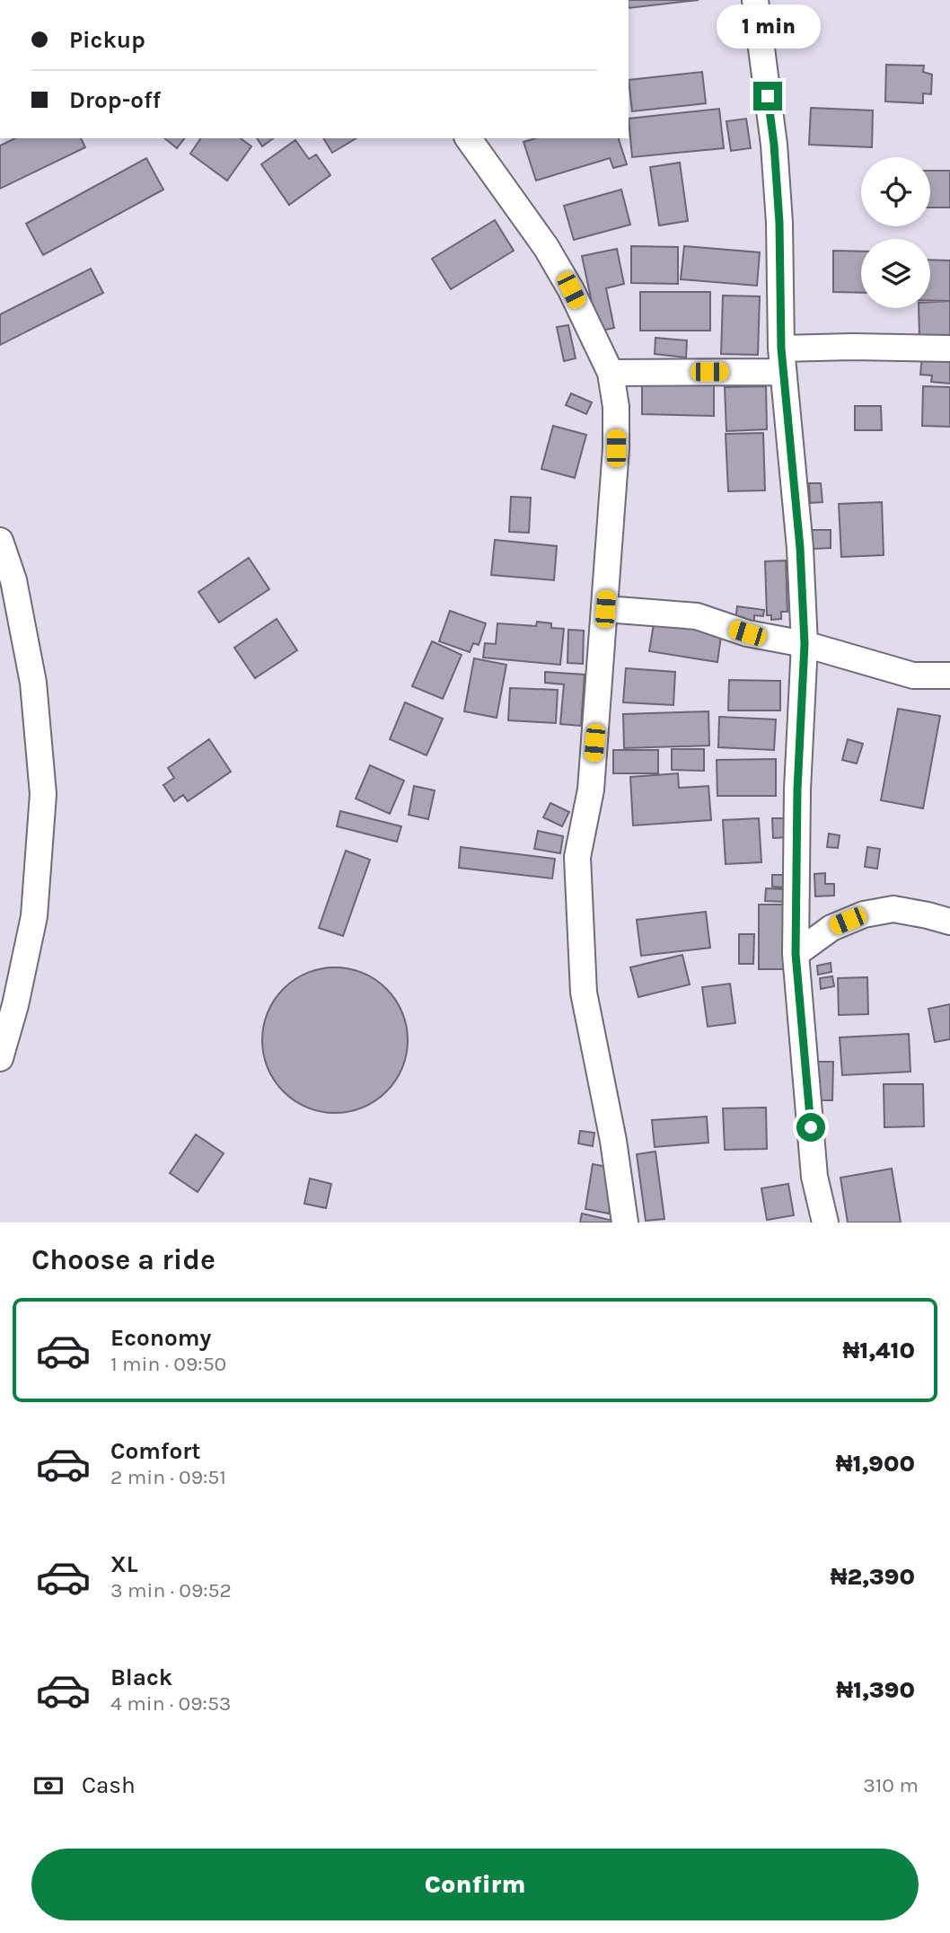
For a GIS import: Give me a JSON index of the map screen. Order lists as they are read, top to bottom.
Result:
{
  "page": {
    "banner": ["Pickup", "Drop-off"],
    "bubble": "1 min",
    "heading": "Choose a ride",
    "list": [
      {
        "name": "Economy",
        "note": "1 min · 09:50",
        "value": "₦1,410"
      },
      {
        "name": "Comfort",
        "note": "2 min · 09:51",
        "value": "₦1,900"
      },
      {
        "name": "XL",
        "note": "3 min · 09:52",
        "value": "₦2,390"
      },
      {
        "name": "Black",
        "note": "4 min · 09:53",
        "value": "₦1,390"
      }
    ],
    "pay": ["Cash", "310 m"],
    "buttons": "Confirm"
  }
}
